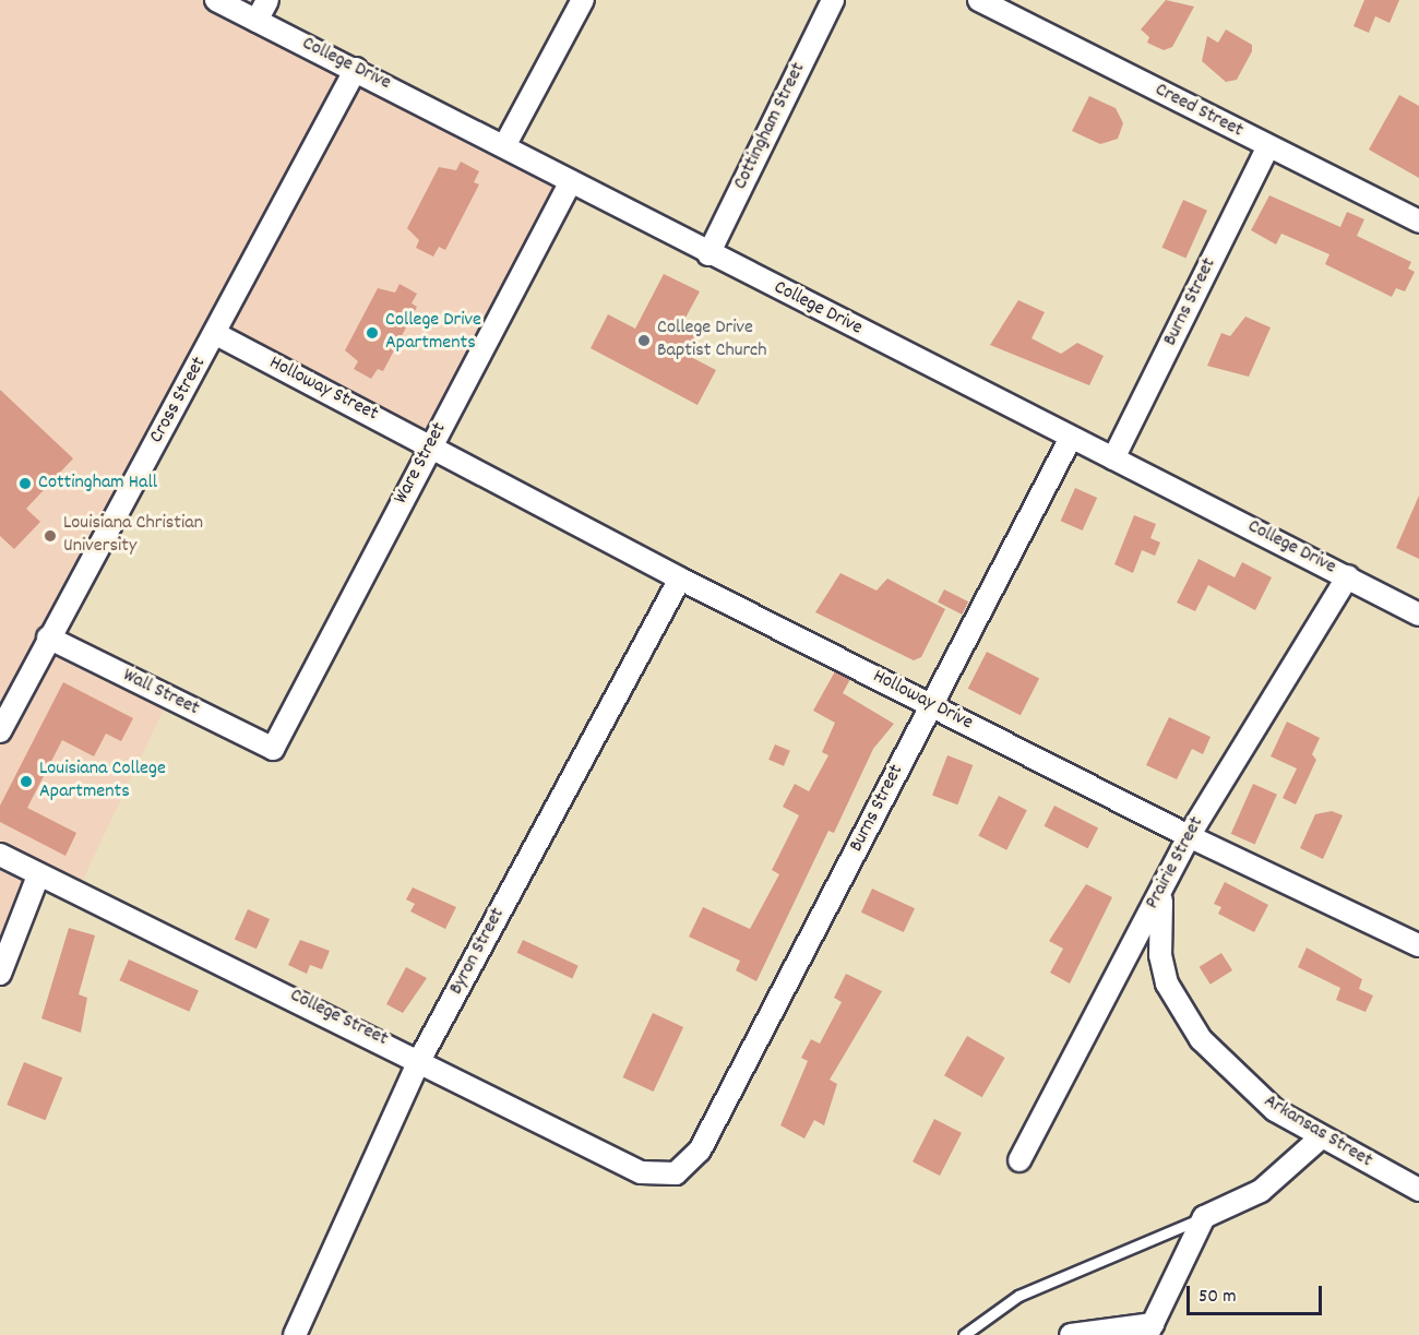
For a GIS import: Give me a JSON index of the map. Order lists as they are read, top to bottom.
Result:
{
  "streets": {
    "street": [
      "College Drive",
      "Creed Street",
      "Cottingham Street",
      "Burns Street",
      "Holloway Street",
      "Cross Street",
      "Ware Street",
      "Wall Street",
      "Holloway Drive",
      "Prairie Street",
      "Byron Street",
      "College Street",
      "Arkansas Street"
    ]
  },
  "crossings": [
    ["College Drive", "Cottingham Street"],
    ["College Drive", "Burns Street"],
    ["College Drive", "Cross Street"],
    ["College Drive", "Ware Street"],
    ["College Drive", "Prairie Street"],
    ["Creed Street", "Burns Street"],
    ["Burns Street", "Holloway Drive"],
    ["Burns Street", "College Street"],
    ["Holloway Street", "Cross Street"],
    ["Holloway Street", "Ware Street"],
    ["Holloway Street", "Holloway Drive"],
    ["Cross Street", "Wall Street"],
    ["Ware Street", "Wall Street"],
    ["Ware Street", "Holloway Drive"],
    ["Holloway Drive", "Prairie Street"],
    ["Holloway Drive", "Byron Street"],
    ["Prairie Street", "Arkansas Street"],
    ["Byron Street", "College Street"]
  ],
  "places": [
    "College Drive Apartments",
    "College Drive Baptist Church",
    "Cottingham Hall",
    "Louisiana Christian University",
    "Louisiana College Apartments"
  ],
  "scale_bar": "50 m"
}
